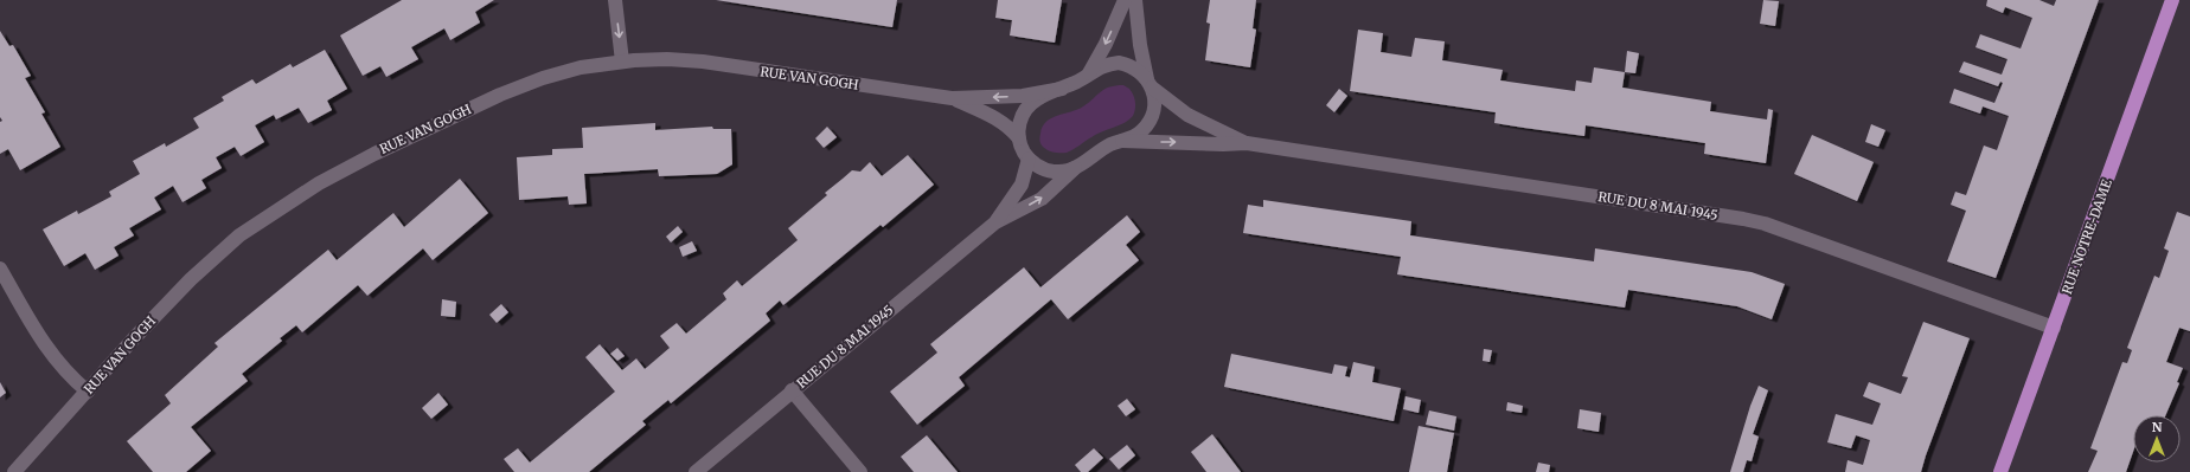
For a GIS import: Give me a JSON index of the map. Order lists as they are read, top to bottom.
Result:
{
  "streets": {
    "main road": ["RUE NOTRE-DAME"],
    "street": ["RUE VAN GOGH", "RUE DU 8 MAI 1945"]
  },
  "crossings": [
    ["RUE VAN GOGH", "RUE DU 8 MAI 1945"],
    ["RUE DU 8 MAI 1945", "RUE NOTRE-DAME"]
  ],
  "north": "top"
}
